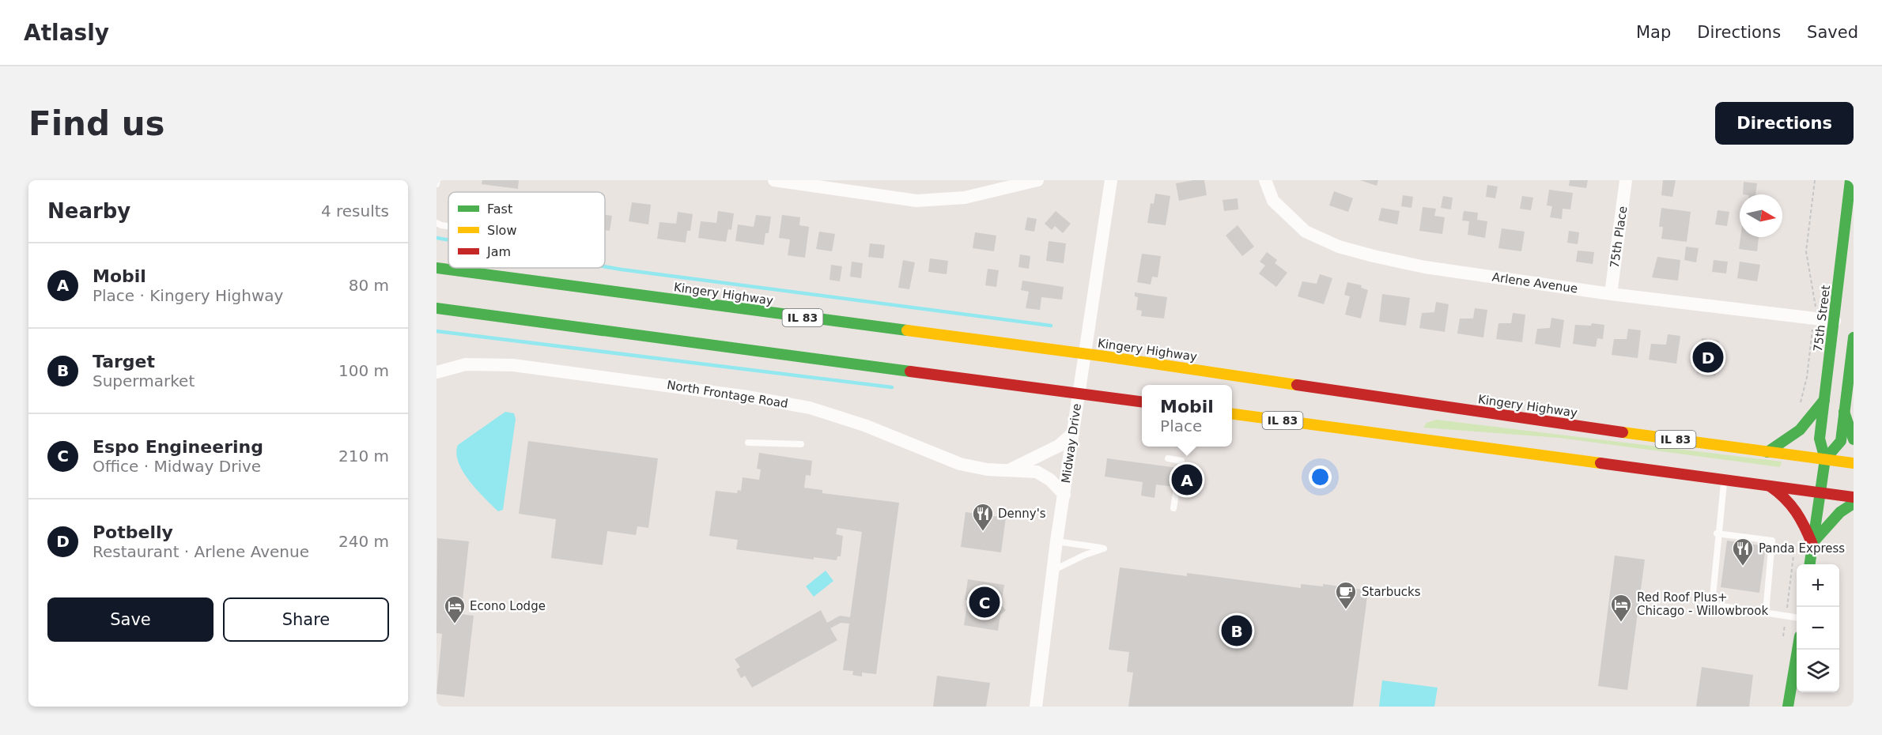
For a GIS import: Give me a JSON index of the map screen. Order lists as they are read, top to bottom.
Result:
{
  "streets": {
    "main road": ["Kingery Highway", "IL 83", "75th Street"],
    "street": [
      "75th Place",
      "Arlene Avenue",
      "North Frontage Road",
      "Midway Drive"
    ]
  },
  "crossings": [
    ["75th Place", "Arlene Avenue"],
    ["Arlene Avenue", "75th Street"],
    ["Kingery Highway", "75th Street"],
    ["Kingery Highway", "Midway Drive"],
    ["IL 83", "75th Street"],
    ["North Frontage Road", "Midway Drive"]
  ],
  "places": {
    "restaurant": ["Denny's", "Panda Express"],
    "cafe": ["Starbucks"],
    "hotel": ["Red Roof Plus+ Chicago - Willowbrook", "Econo Lodge"]
  },
  "legend": ["Fast", "Slow", "Jam"],
  "north": "right",
  "page": {
    "header": "Atlasly",
    "nav": ["Map", "Directions", "Saved"],
    "buttons": [
      "Directions",
      ["Save", "Share"]
    ],
    "title": "Find us",
    "heading": ["Nearby", "4 results"],
    "list": [
      {
        "mark": "A",
        "name": "Mobil",
        "note": "Place · Kingery Highway",
        "value": "80 m"
      },
      {
        "mark": "B",
        "name": "Target",
        "note": "Supermarket",
        "value": "100 m"
      },
      {
        "mark": "C",
        "name": "Espo Engineering",
        "note": "Office · Midway Drive",
        "value": "210 m"
      },
      {
        "mark": "D",
        "name": "Potbelly",
        "note": "Restaurant · Arlene Avenue",
        "value": "240 m"
      }
    ],
    "pins": [
      "D",
      "A",
      "C",
      "B"
    ],
    "popup": ["Mobil", "Place"],
    "map_buttons": ["+", "−"]
  }
}
